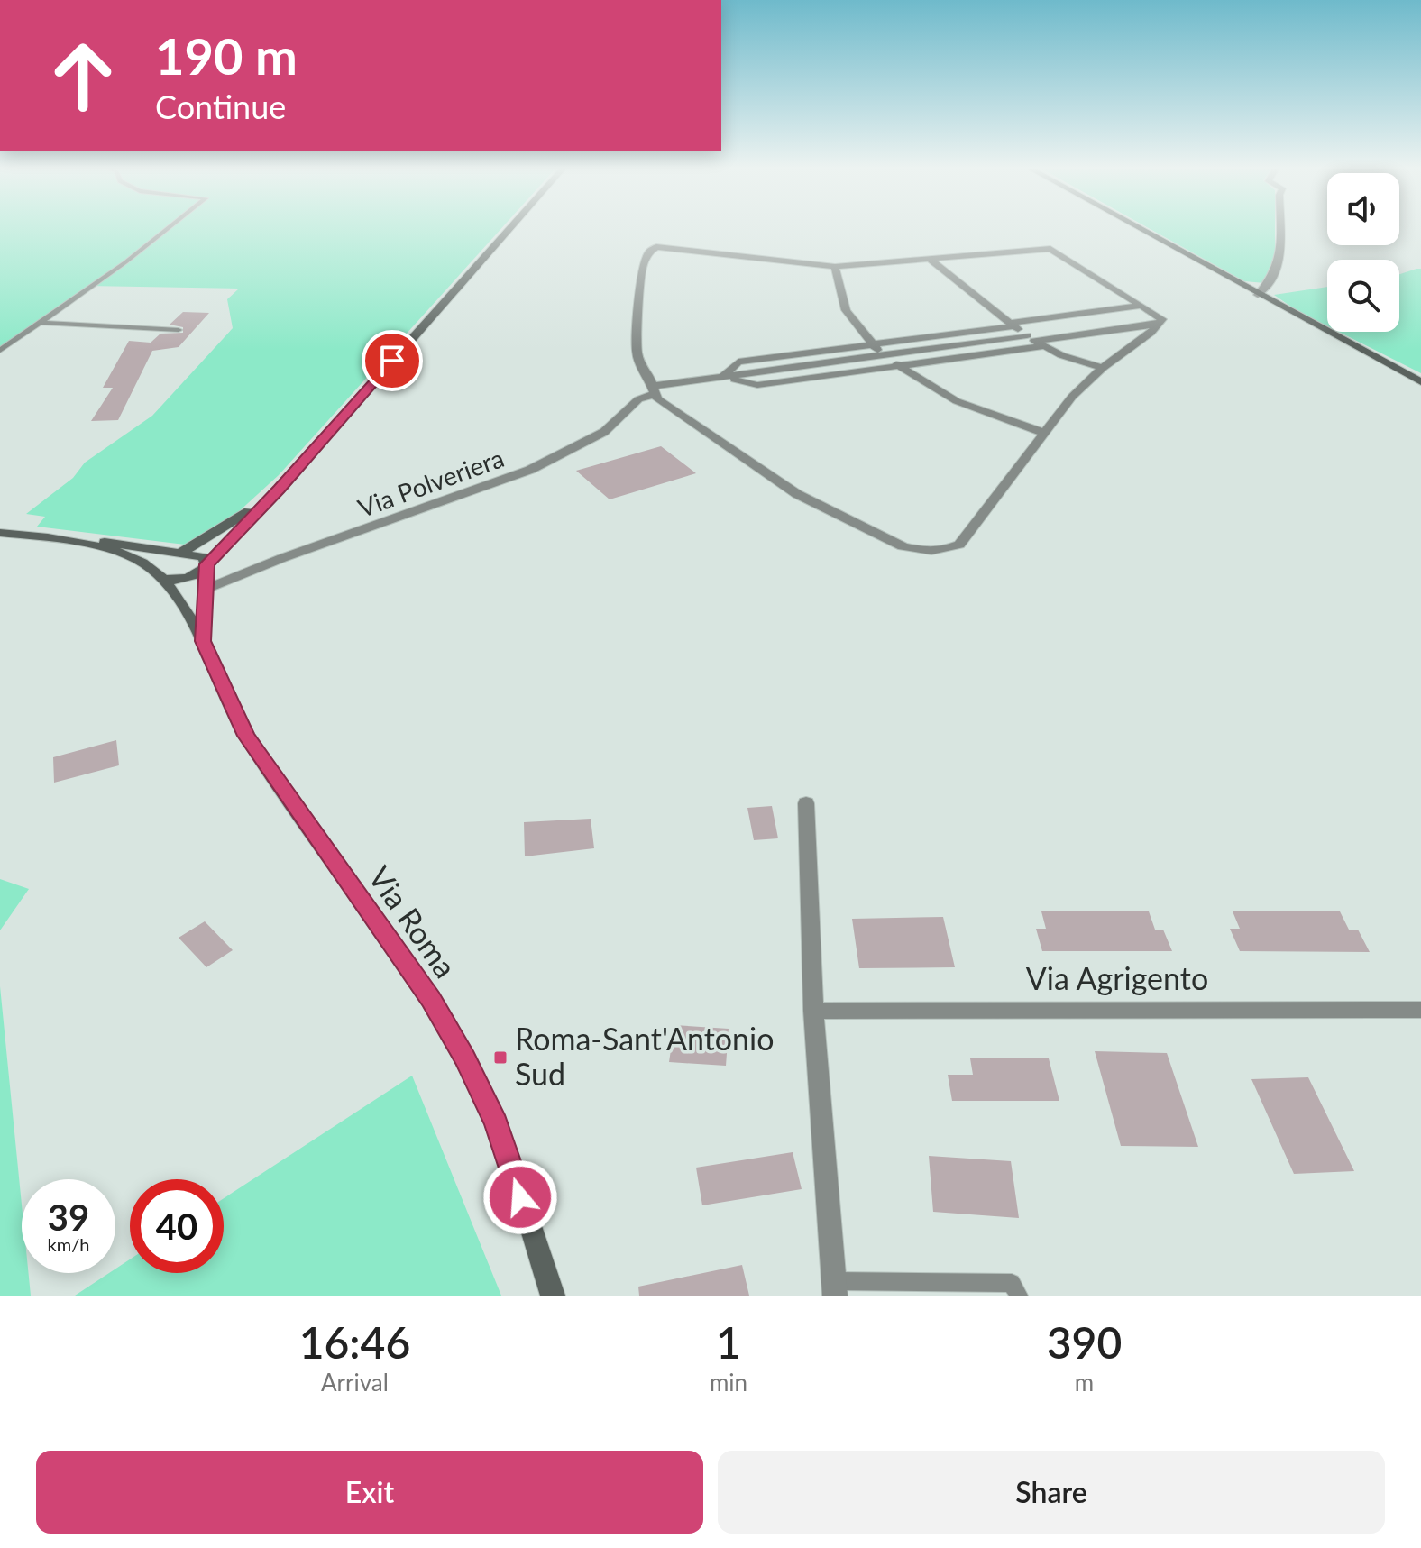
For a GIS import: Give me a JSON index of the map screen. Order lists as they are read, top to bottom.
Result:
{
  "streets": {
    "street": ["Via Polveriera", "Via Roma", "Via Agrigento"]
  },
  "places": {
    "transit": ["Roma-Sant'Antonio Sud"]
  },
  "page": {
    "turn": ["190 m", "Continue"],
    "speed": "39 km/h",
    "limit": "40",
    "eta": [
      "16:46",
      "Arrival",
      "1",
      "min",
      "390",
      "m"
    ],
    "buttons": ["Exit", "Share"]
  }
}
